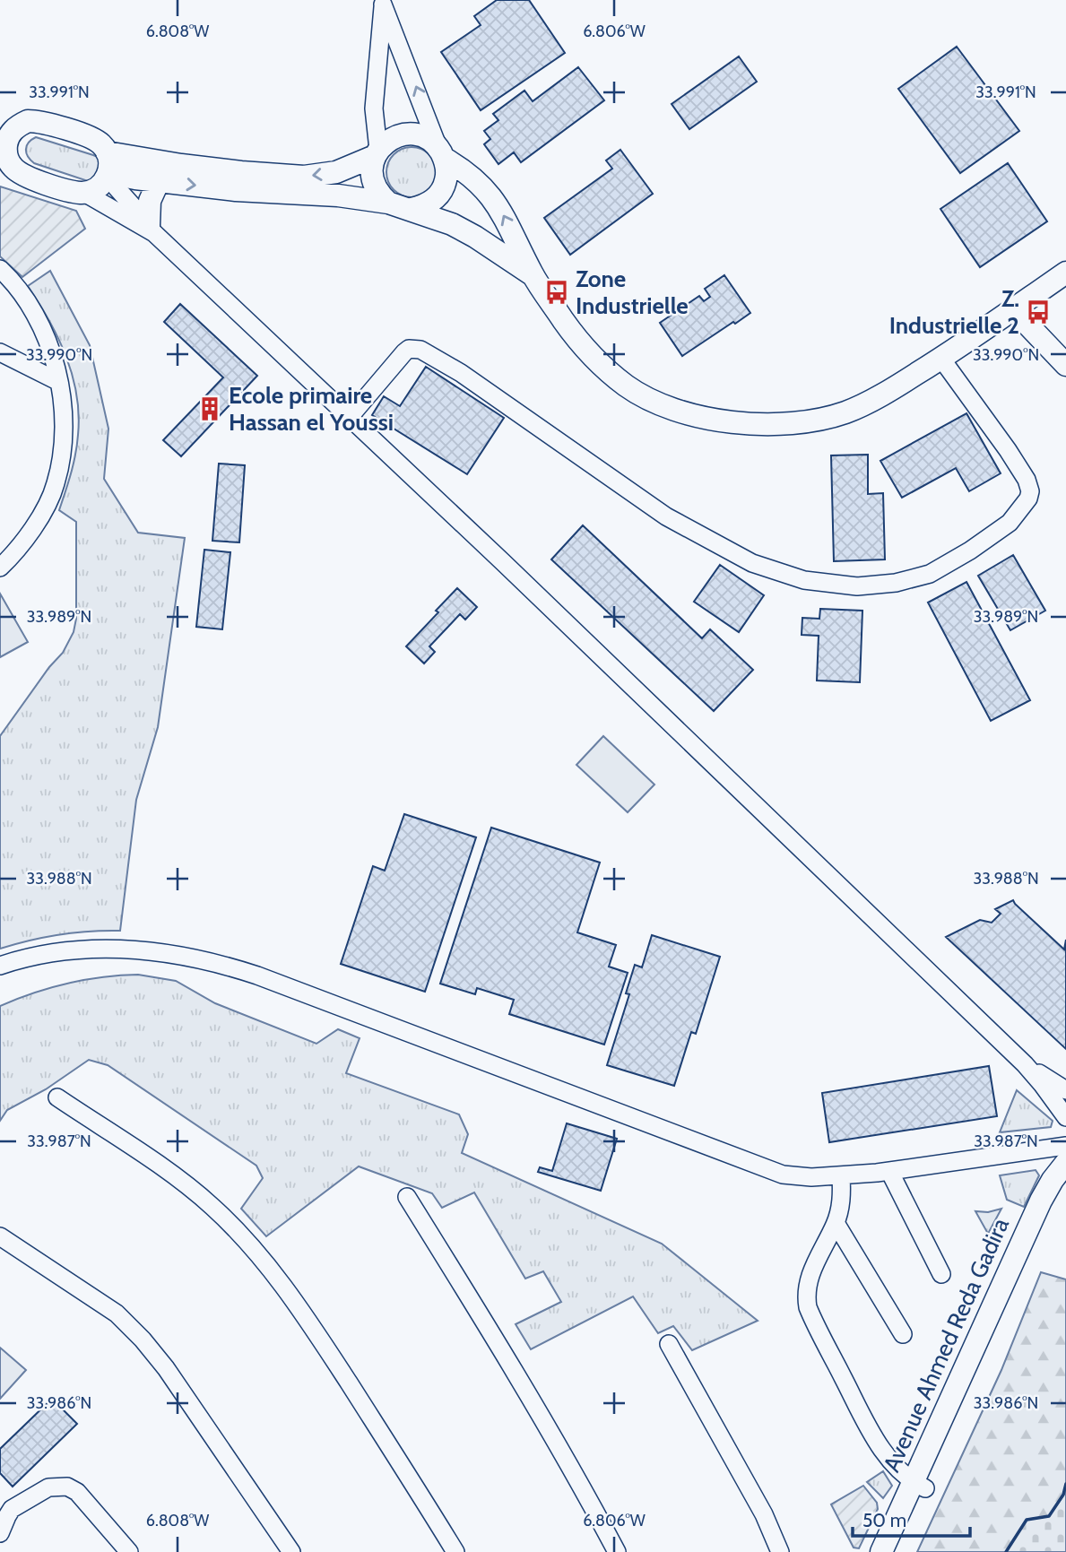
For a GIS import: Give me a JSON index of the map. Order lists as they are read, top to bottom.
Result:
{
  "streets": {
    "main road": ["Avenue Ahmed Reda Gadira"]
  },
  "places": {
    "bus stop": ["Zone Industrielle", "Z. Industrielle 2"],
    "building": ["Ecole primaire Hassan el Youssi"]
  },
  "scale_bar": "50 m",
  "coordinates": [
    "6.808°W",
    "6.806°W",
    "33.991°N",
    "33.990°N",
    "33.989°N",
    "33.988°N",
    "33.987°N",
    "33.986°N"
  ]
}
